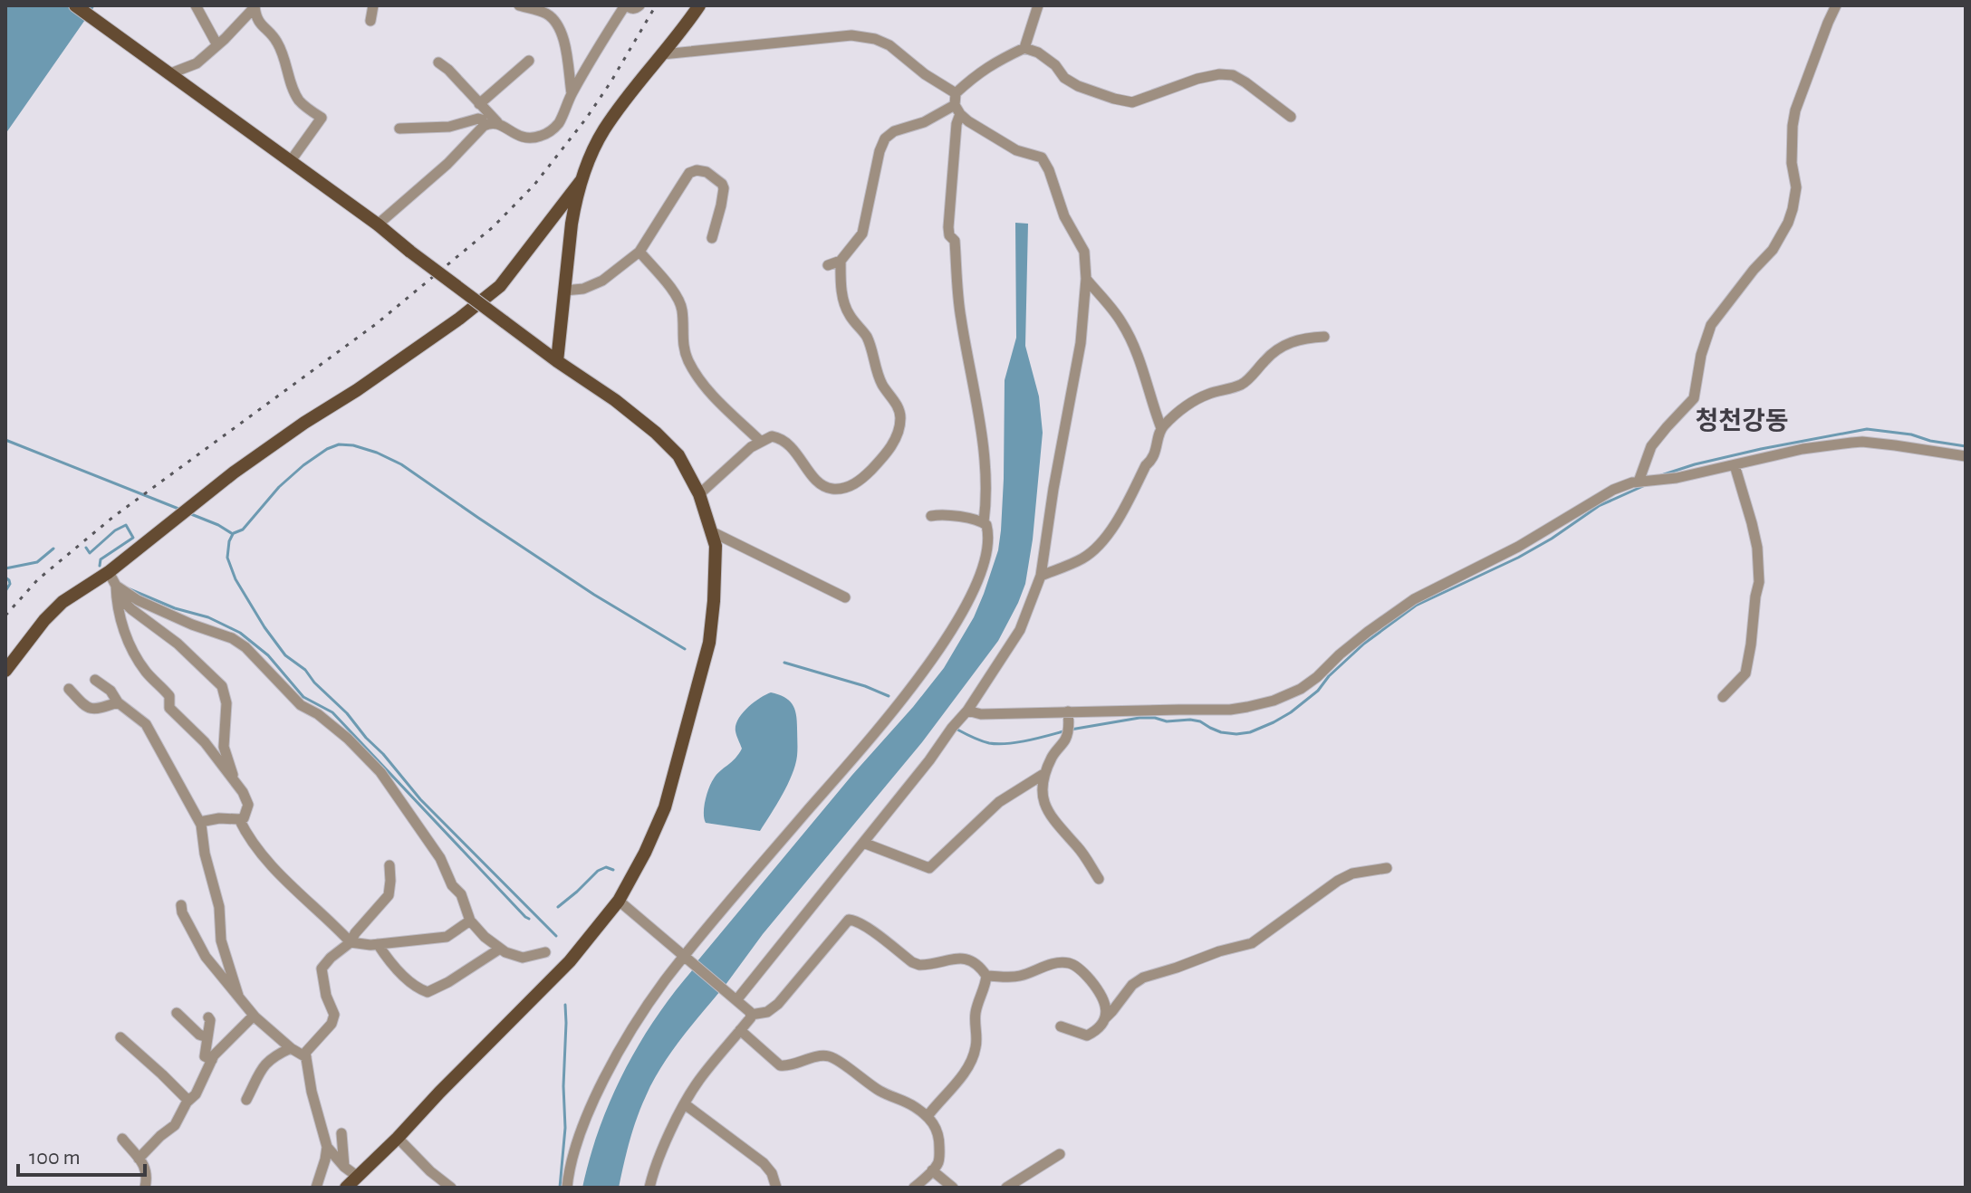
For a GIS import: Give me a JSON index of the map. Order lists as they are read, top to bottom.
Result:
{
  "districts": ["청천강동"],
  "scale_bar": "100 m"
}
